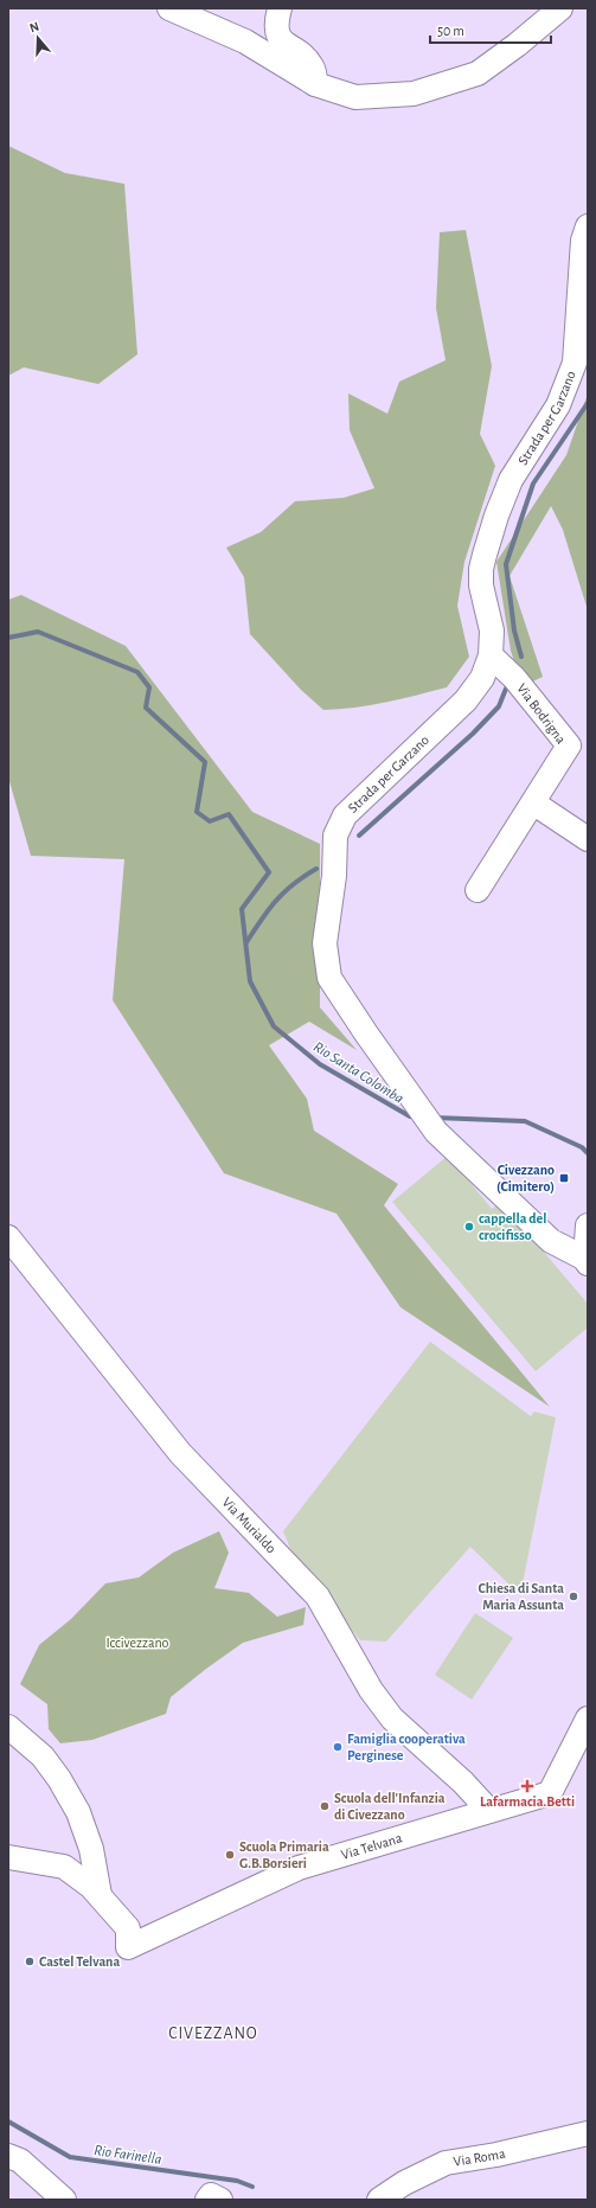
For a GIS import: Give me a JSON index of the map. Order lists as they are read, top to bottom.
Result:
{
  "streets": {
    "street": [
      "Strada per Garzano",
      "Via Bodrigna",
      "Via Murialdo",
      "Via Telvana",
      "Via Roma"
    ]
  },
  "crossings": [
    ["Strada per Garzano", "Via Bodrigna"],
    ["Via Murialdo", "Via Telvana"]
  ],
  "districts": ["CIVEZZANO"],
  "water": ["Rio Santa Colomba", "Rio Farinella"],
  "parks": ["Iccivezzano"],
  "places": {
    "transit": ["Civezzano (Cimitero)"],
    "other": [
      "cappella del crocifisso",
      "Chiesa di Santa Maria Assunta",
      "Famiglia cooperativa Perginese",
      "Scuola dell'Infanzia di Civezzano",
      "Scuola Primaria G.B.Borsieri",
      "Castel Telvana"
    ],
    "health": ["Lafarmacia.Betti"]
  },
  "scale_bar": "50 m",
  "north": "top"
}
